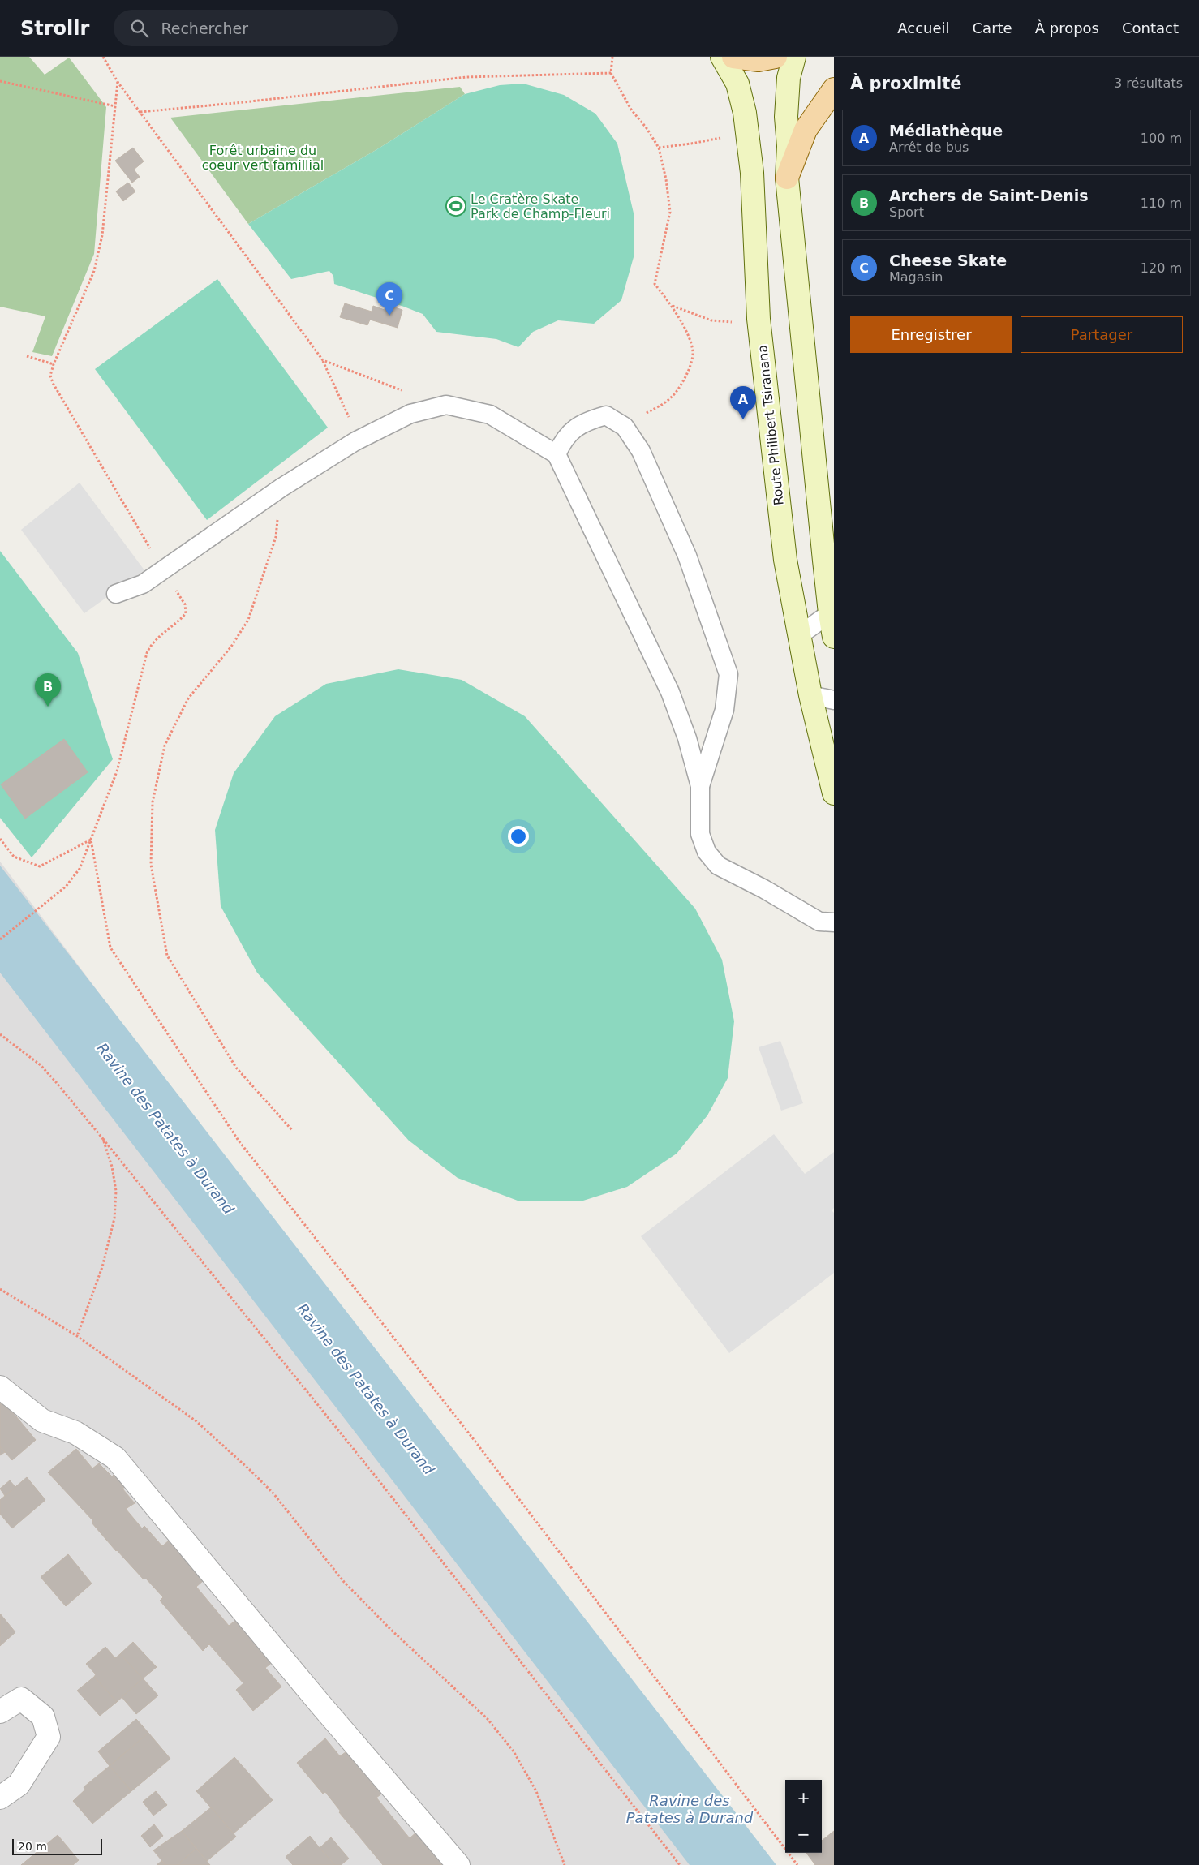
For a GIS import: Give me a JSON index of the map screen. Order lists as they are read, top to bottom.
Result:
{
  "streets": {
    "main road": ["Route Philibert Tsiranana"]
  },
  "water": ["Ravine des Patates à Durand"],
  "parks": ["Forêt urbaine du coeur vert famillial"],
  "places": {
    "sports": ["Le Cratère Skate Park de Champ-Fleuri"]
  },
  "scale_bar": "20 m",
  "page": {
    "header": "Strollr",
    "search": "Rechercher",
    "nav": [
      "Accueil",
      "Carte",
      "À propos",
      "Contact"
    ],
    "heading": ["À proximité", "3 résultats"],
    "list": [
      {
        "mark": "A",
        "name": "Médiathèque",
        "note": "Arrêt de bus",
        "value": "100 m"
      },
      {
        "mark": "B",
        "name": "Archers de Saint-Denis",
        "note": "Sport",
        "value": "110 m"
      },
      {
        "mark": "C",
        "name": "Cheese Skate",
        "note": "Magasin",
        "value": "120 m"
      }
    ],
    "pins": ["C", "A", "B"],
    "buttons": ["Enregistrer", "Partager"],
    "map_buttons": ["+", "−"],
    "scale": "20 m"
  }
}
